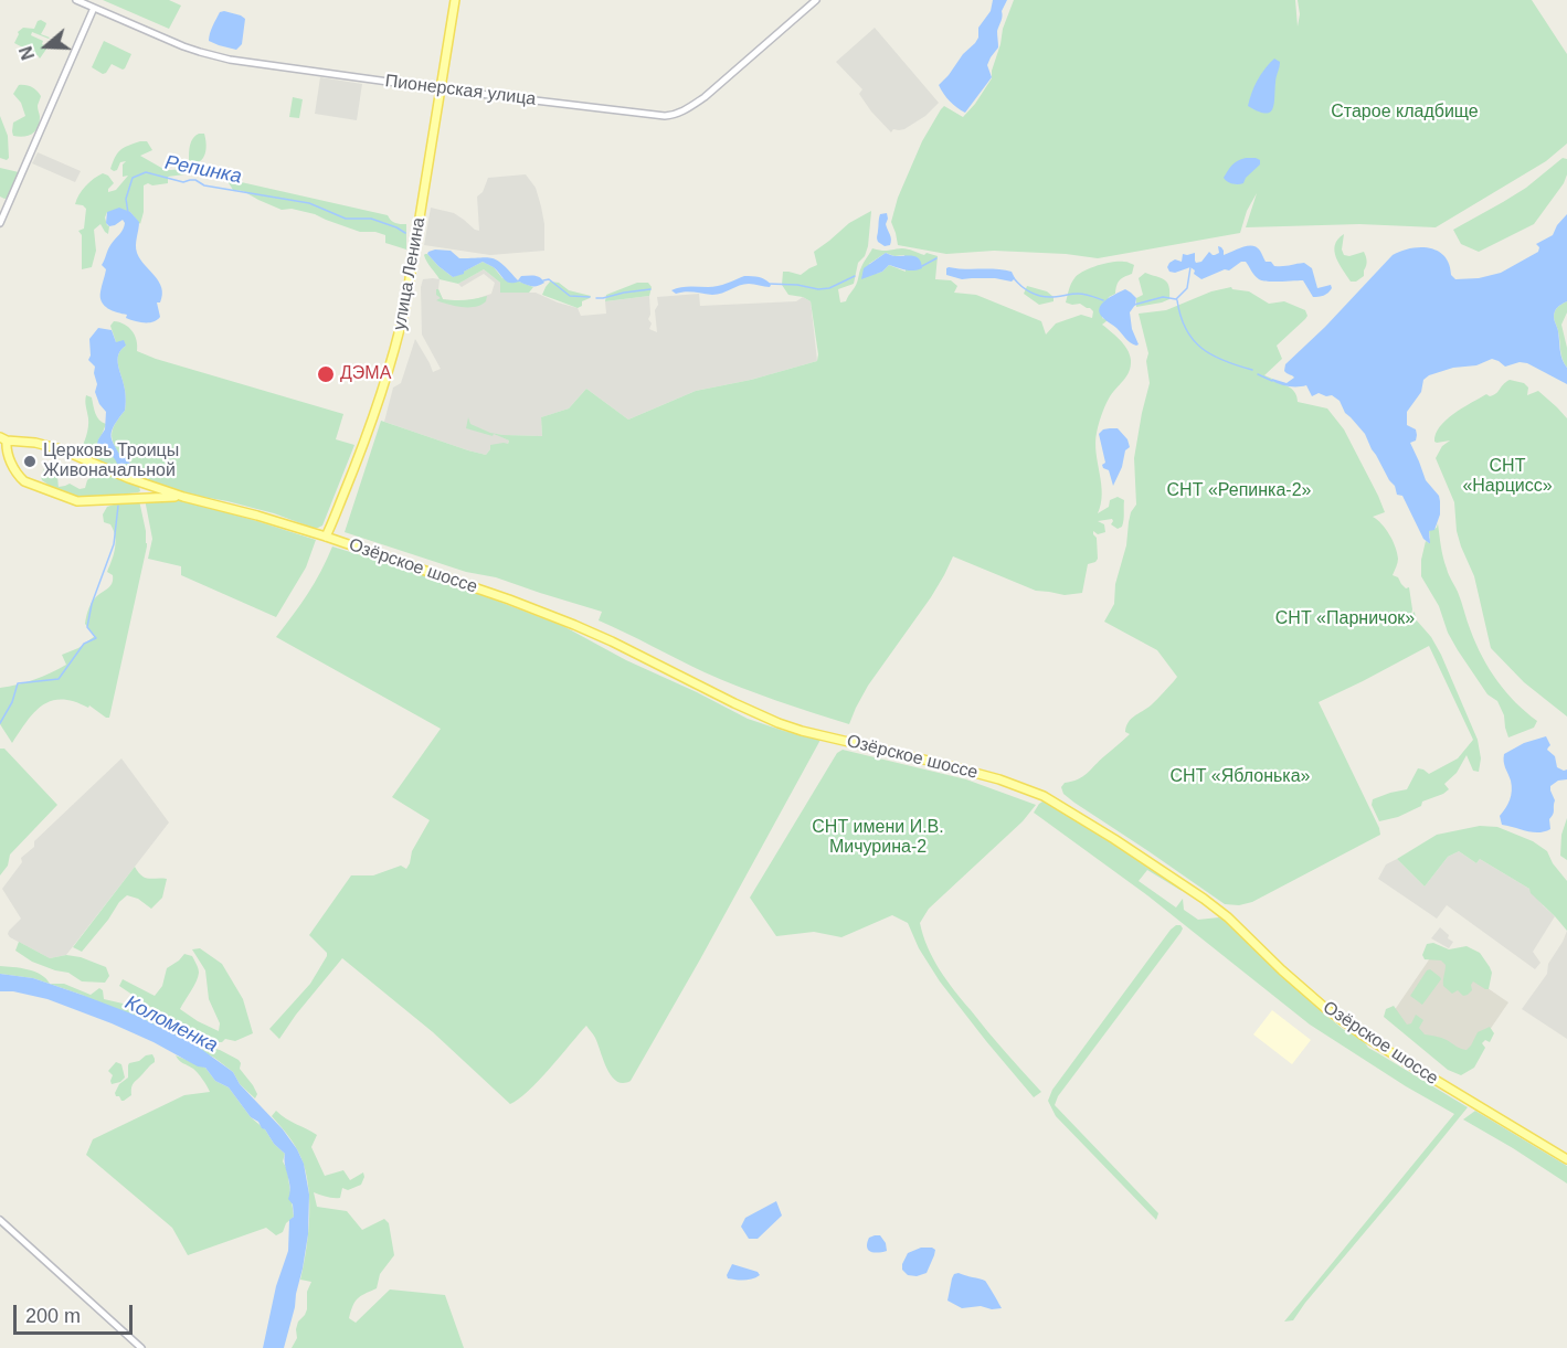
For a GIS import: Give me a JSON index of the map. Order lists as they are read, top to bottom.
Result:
{
  "streets": {
    "main road": ["улица Ленина", "Озёрское шоссе"],
    "street": ["Пионерская улица"]
  },
  "crossings": [
    ["Пионерская улица", "улица Ленина"],
    ["улица Ленина", "Озёрское шоссе"]
  ],
  "water": ["Репинка", "Коломенка"],
  "parks": [
    "Старое кладбище",
    "СНТ «Нарцисс»",
    "СНТ «Репинка-2»",
    "СНТ «Парничок»",
    "СНТ «Яблонька»",
    "СНТ имени И.В. Мичурина-2"
  ],
  "places": ["ДЭМА", "Церковь Троицы Живоначальной"],
  "scale_bar": "200 m",
  "north": "left"
}
